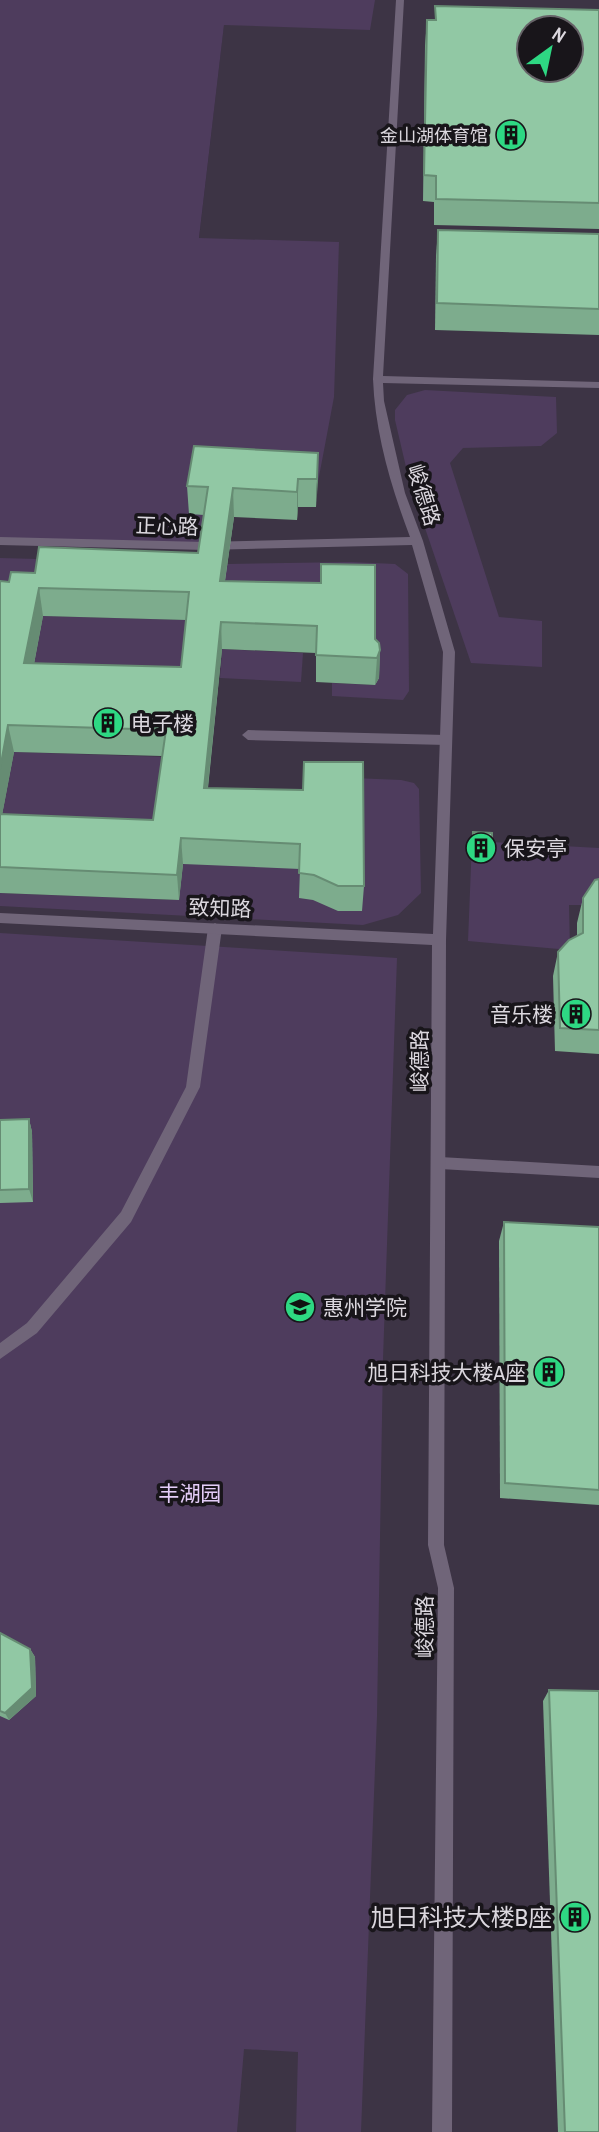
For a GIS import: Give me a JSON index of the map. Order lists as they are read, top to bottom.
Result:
{
  "streets": {
    "street": ["峻德路", "正心路", "致知路"]
  },
  "crossings": [
    ["峻德路", "正心路"],
    ["峻德路", "致知路"]
  ],
  "parks": ["丰湖园"],
  "places": {
    "building": [
      "金山湖体育馆",
      "电子楼",
      "保安亭",
      "音乐楼",
      "旭日科技大楼A座",
      "旭日科技大楼B座"
    ],
    "school or university": ["惠州学院"]
  },
  "north": "top right"
}
